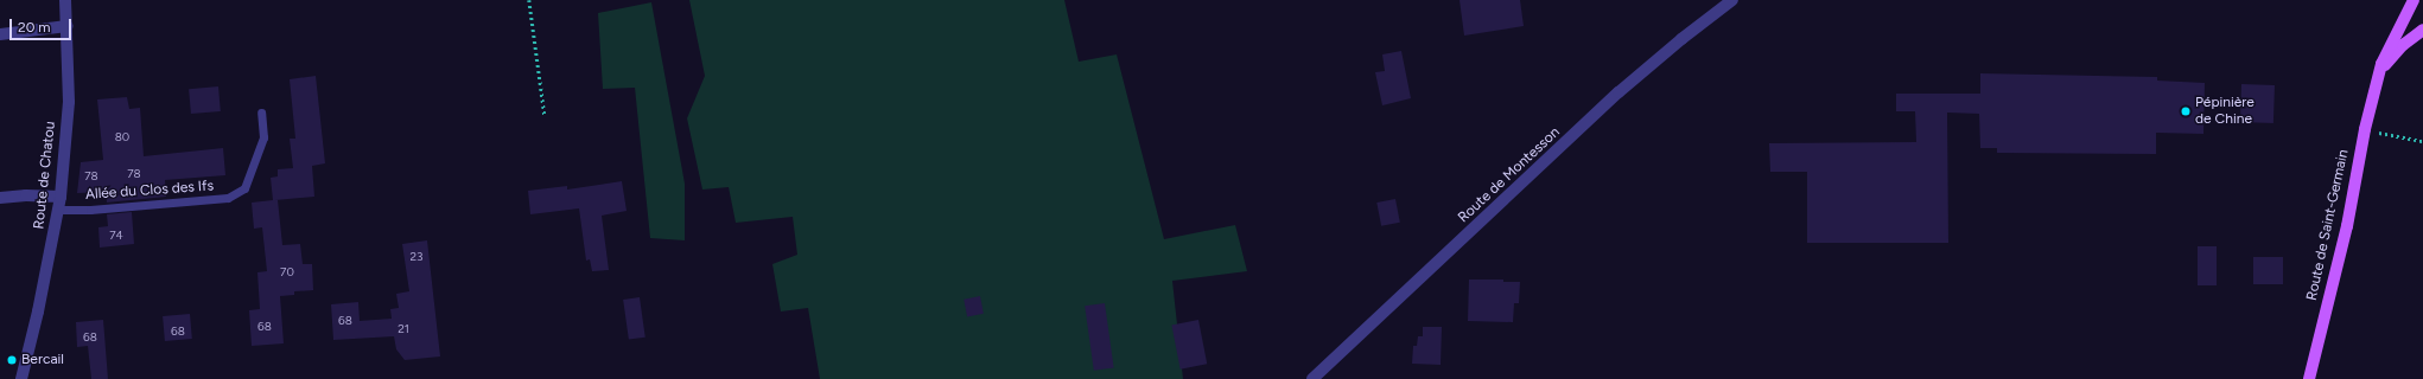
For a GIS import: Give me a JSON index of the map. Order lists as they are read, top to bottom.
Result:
{
  "streets": {
    "main road": ["Route de Saint-Germain"],
    "street": ["Route de Chatou", "Route de Montesson"],
    "lane": ["Allée du Clos des Ifs"]
  },
  "crossings": [
    ["Route de Chatou", "Allée du Clos des Ifs"]
  ],
  "places": ["Pépinière de Chine", "Bercail"],
  "house_numbers": [
    "80",
    "78",
    "78",
    "74",
    "23",
    "70",
    "68",
    "68",
    "21",
    "68",
    "68"
  ],
  "scale_bar": "20 m"
}
